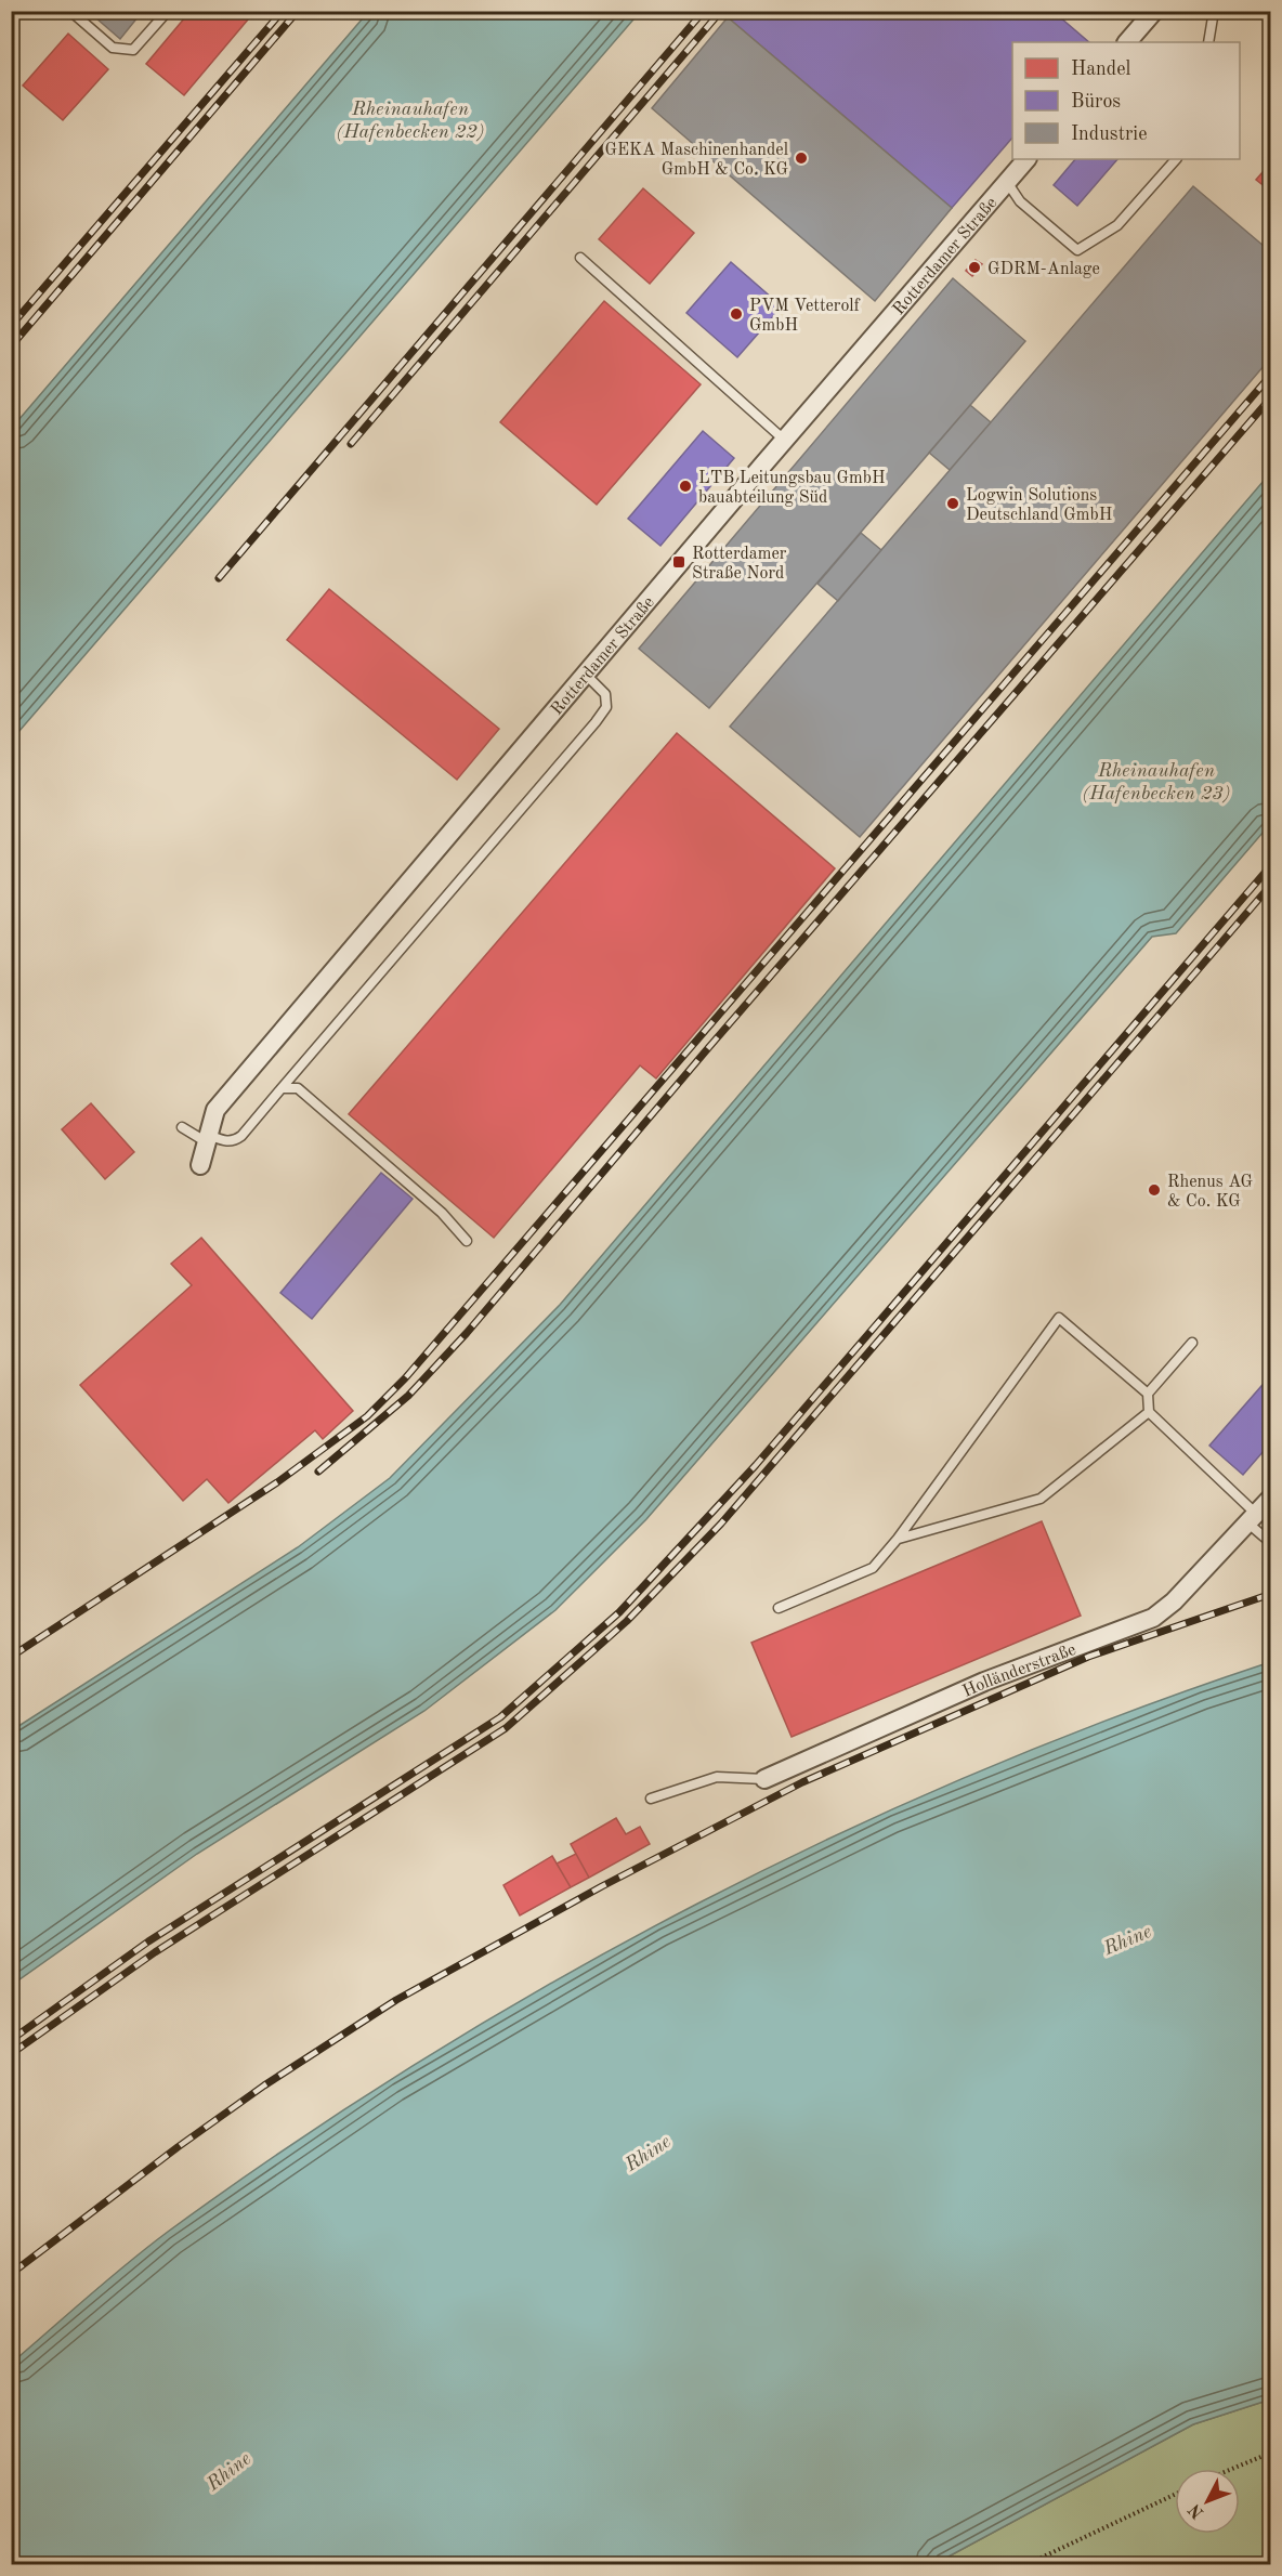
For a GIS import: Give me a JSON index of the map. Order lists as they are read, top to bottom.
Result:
{
  "streets": {
    "street": ["Rotterdamer Straße", "Holländerstraße"]
  },
  "water": ["Rheinauhafen (Hafenbecken 22)", "Rheinauhafen (Hafenbecken 23)", "Rhine"],
  "places": {
    "other": [
      "GEKA Maschinenhandel GmbH & Co. KG",
      "GDRM-Anlage",
      "PVM Vetterolf GmbH",
      "LTB Leitungsbau GmbH bauabteilung Süd",
      "Logwin Solutions Deutschland GmbH",
      "Rhenus AG & Co. KG"
    ],
    "transit": ["Rotterdamer Straße Nord"]
  },
  "legend": ["Handel", "Büros", "Industrie"],
  "north": "bottom left"
}
